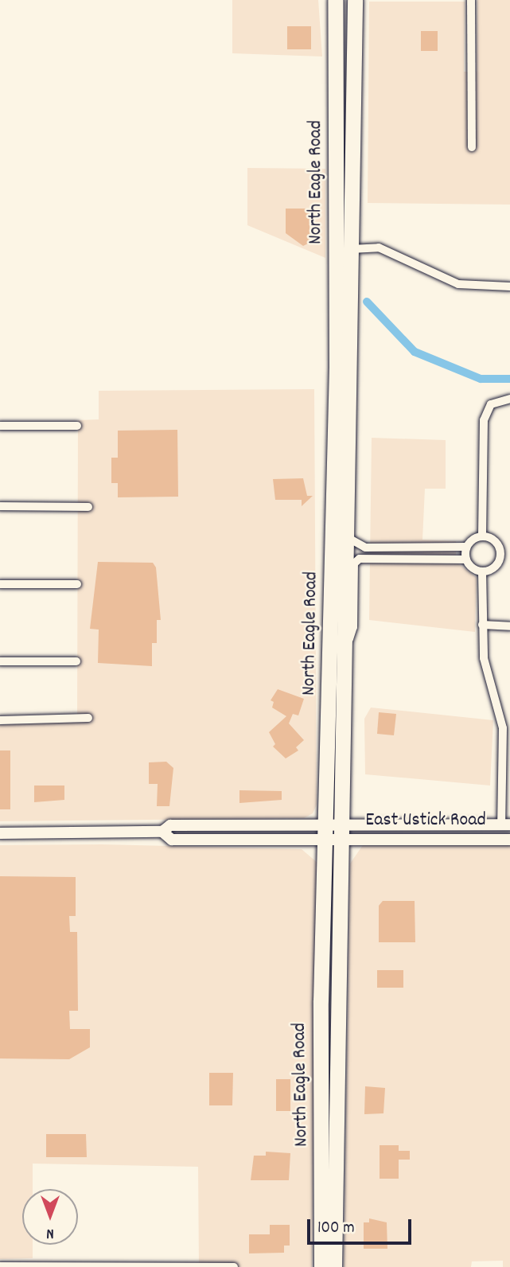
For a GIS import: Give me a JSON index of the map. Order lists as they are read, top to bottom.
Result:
{
  "streets": {
    "highway": ["North Eagle Road"],
    "main road": ["East Ustick Road"]
  },
  "crossings": [
    ["North Eagle Road", "East Ustick Road"]
  ],
  "scale_bar": "100 m",
  "north": "bottom"
}
